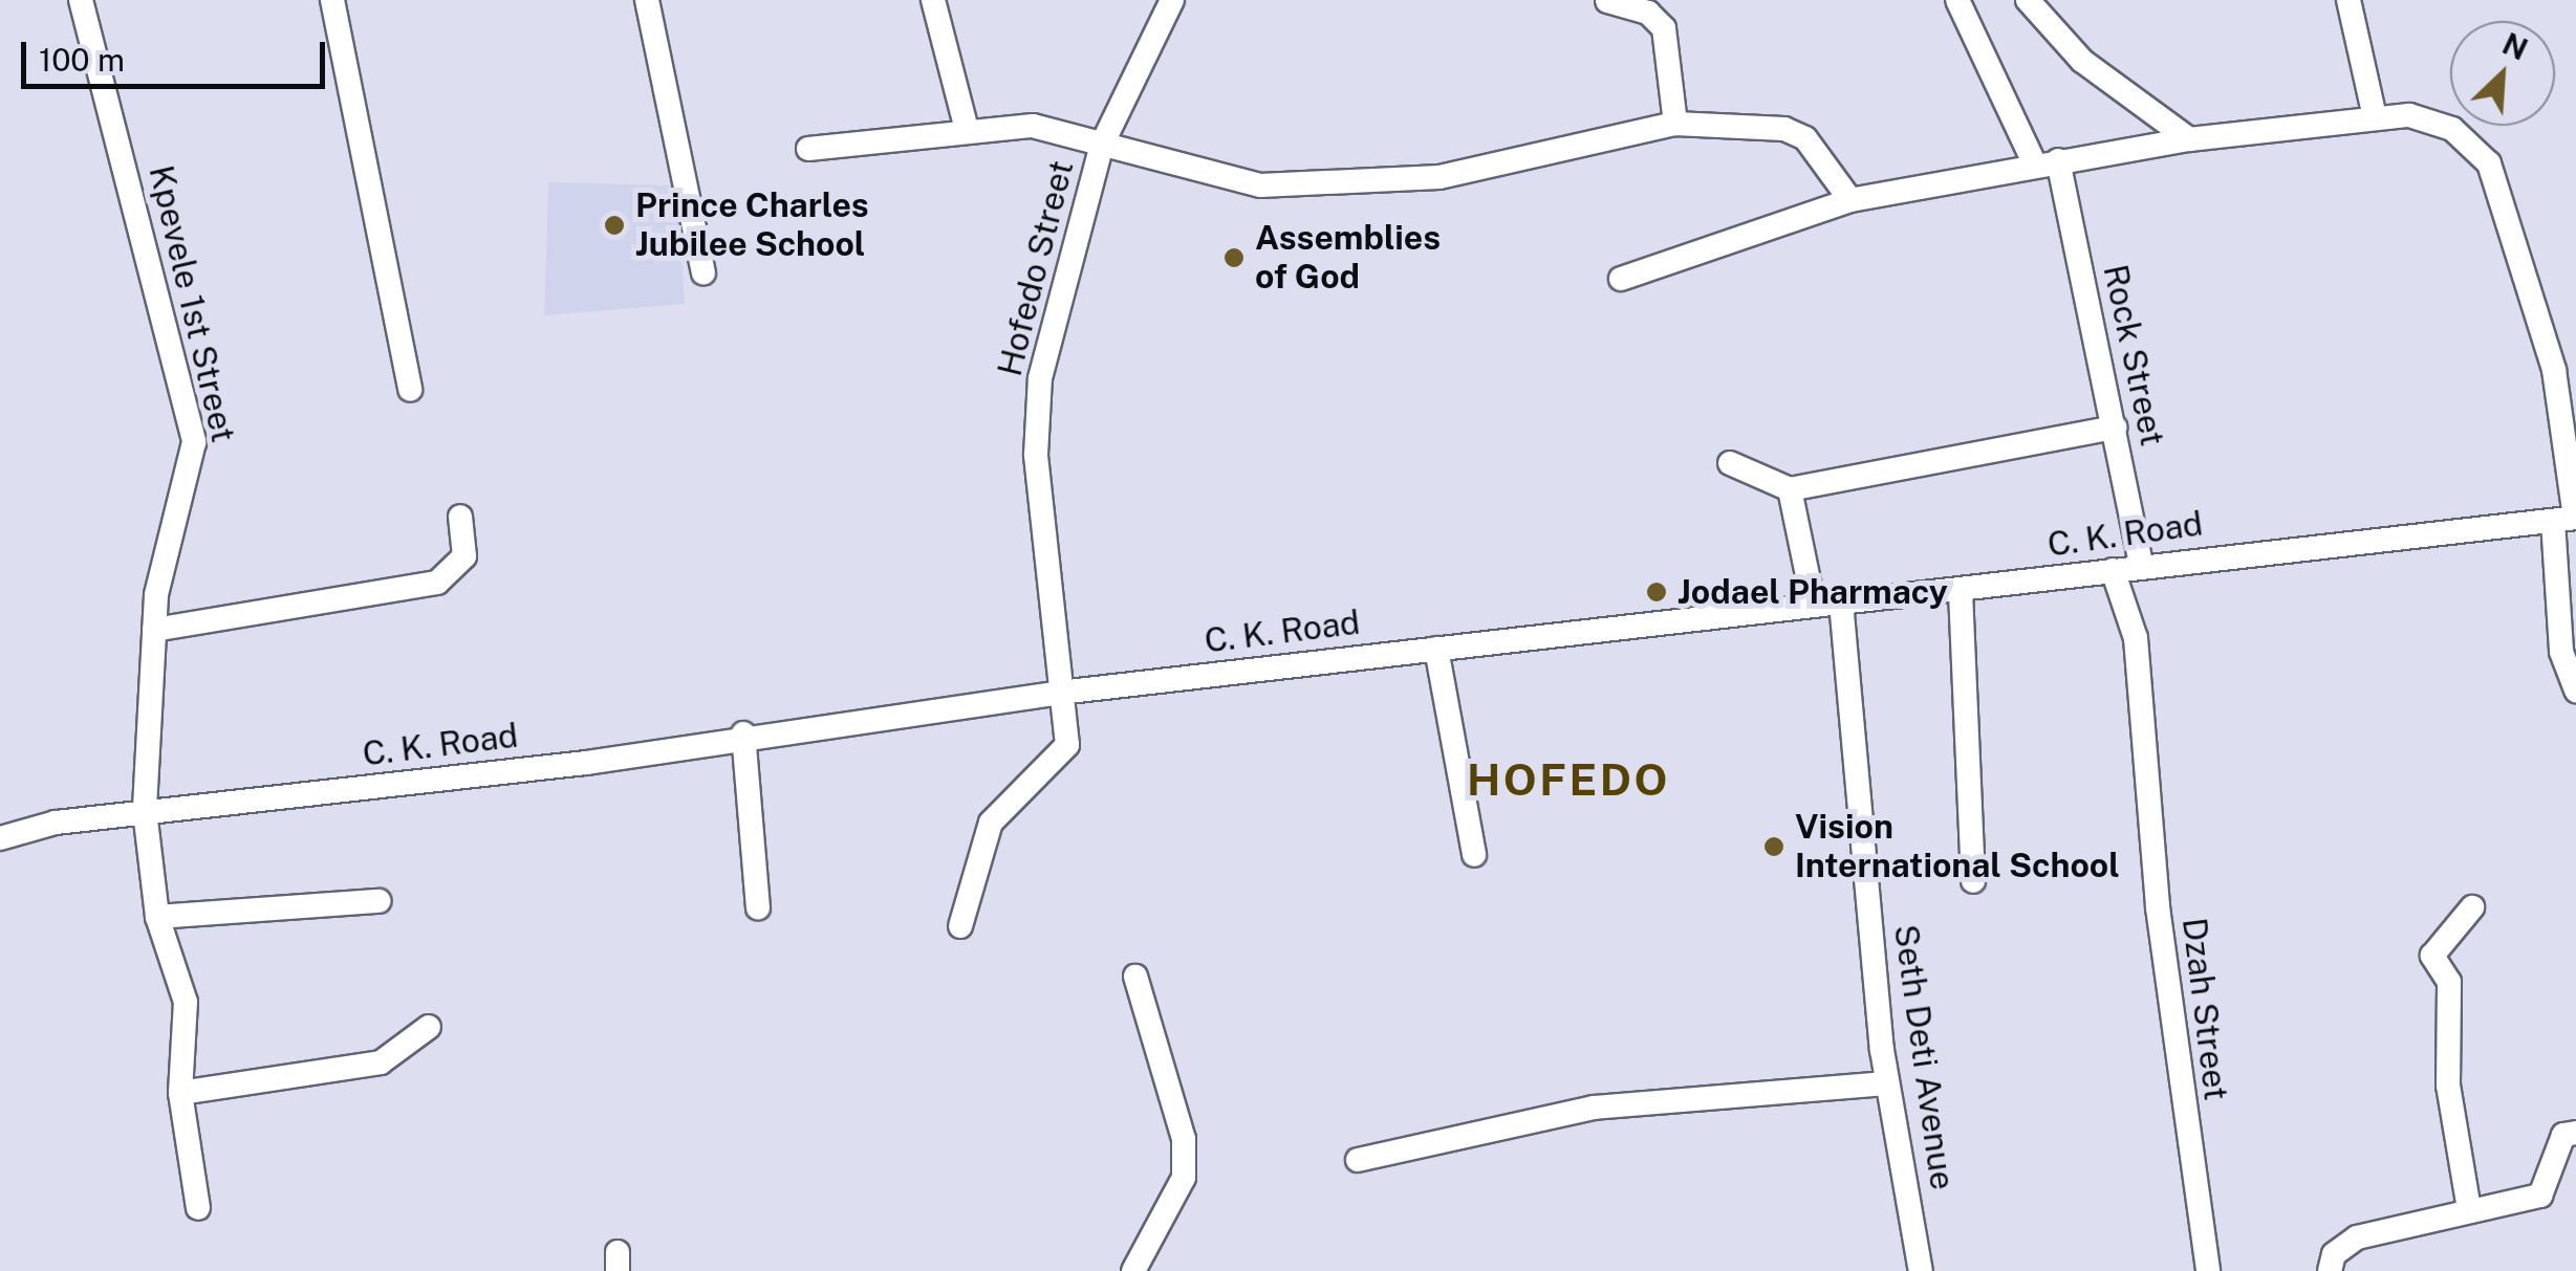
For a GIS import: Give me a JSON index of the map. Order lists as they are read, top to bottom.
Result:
{
  "streets": {
    "street": [
      "Hofedo Street",
      "Kpevele 1st Street",
      "Rock Street",
      "C. K. Road",
      "Dzah Street",
      "Seth Deti Avenue"
    ]
  },
  "crossings": [
    ["Hofedo Street", "C. K. Road"],
    ["Kpevele 1st Street", "C. K. Road"],
    ["Rock Street", "C. K. Road"],
    ["C. K. Road", "Dzah Street"],
    ["C. K. Road", "Seth Deti Avenue"]
  ],
  "districts": ["HOFEDO"],
  "places": [
    "Prince Charles Jubilee School",
    "Assemblies of God",
    "Jodael Pharmacy",
    "Vision International School"
  ],
  "scale_bar": "100 m",
  "north": "top right"
}
